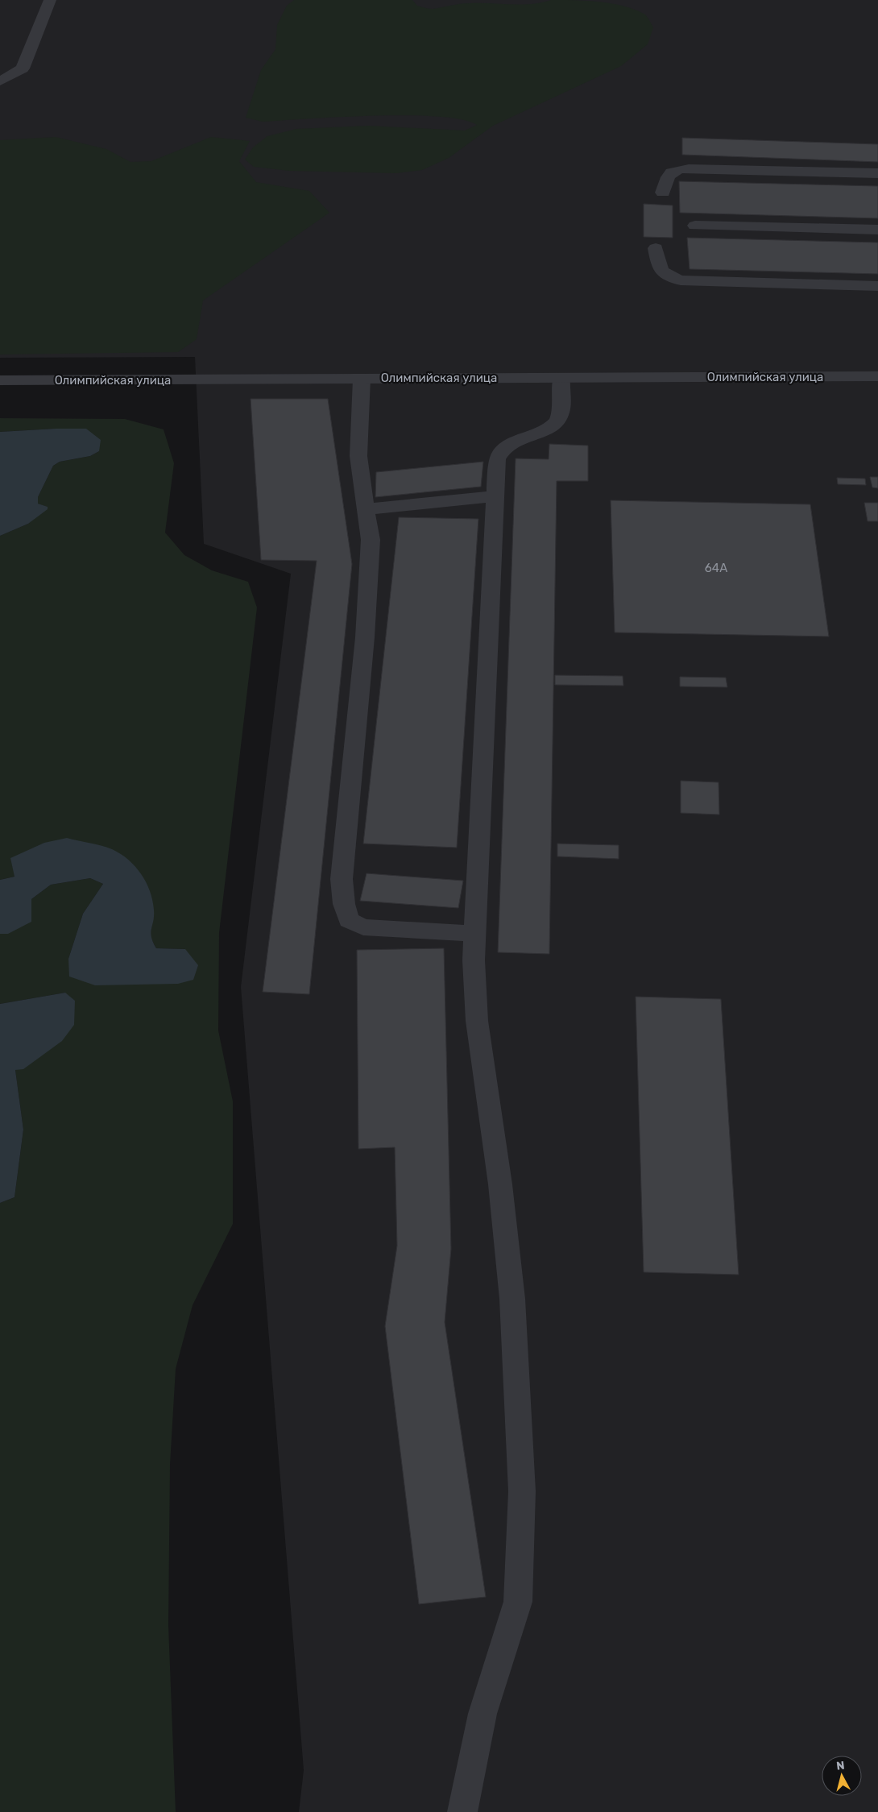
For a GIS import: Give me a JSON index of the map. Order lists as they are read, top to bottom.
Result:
{
  "streets": {
    "street": ["Олимпийская улица"]
  },
  "house_numbers": ["64А"],
  "north": "top"
}
